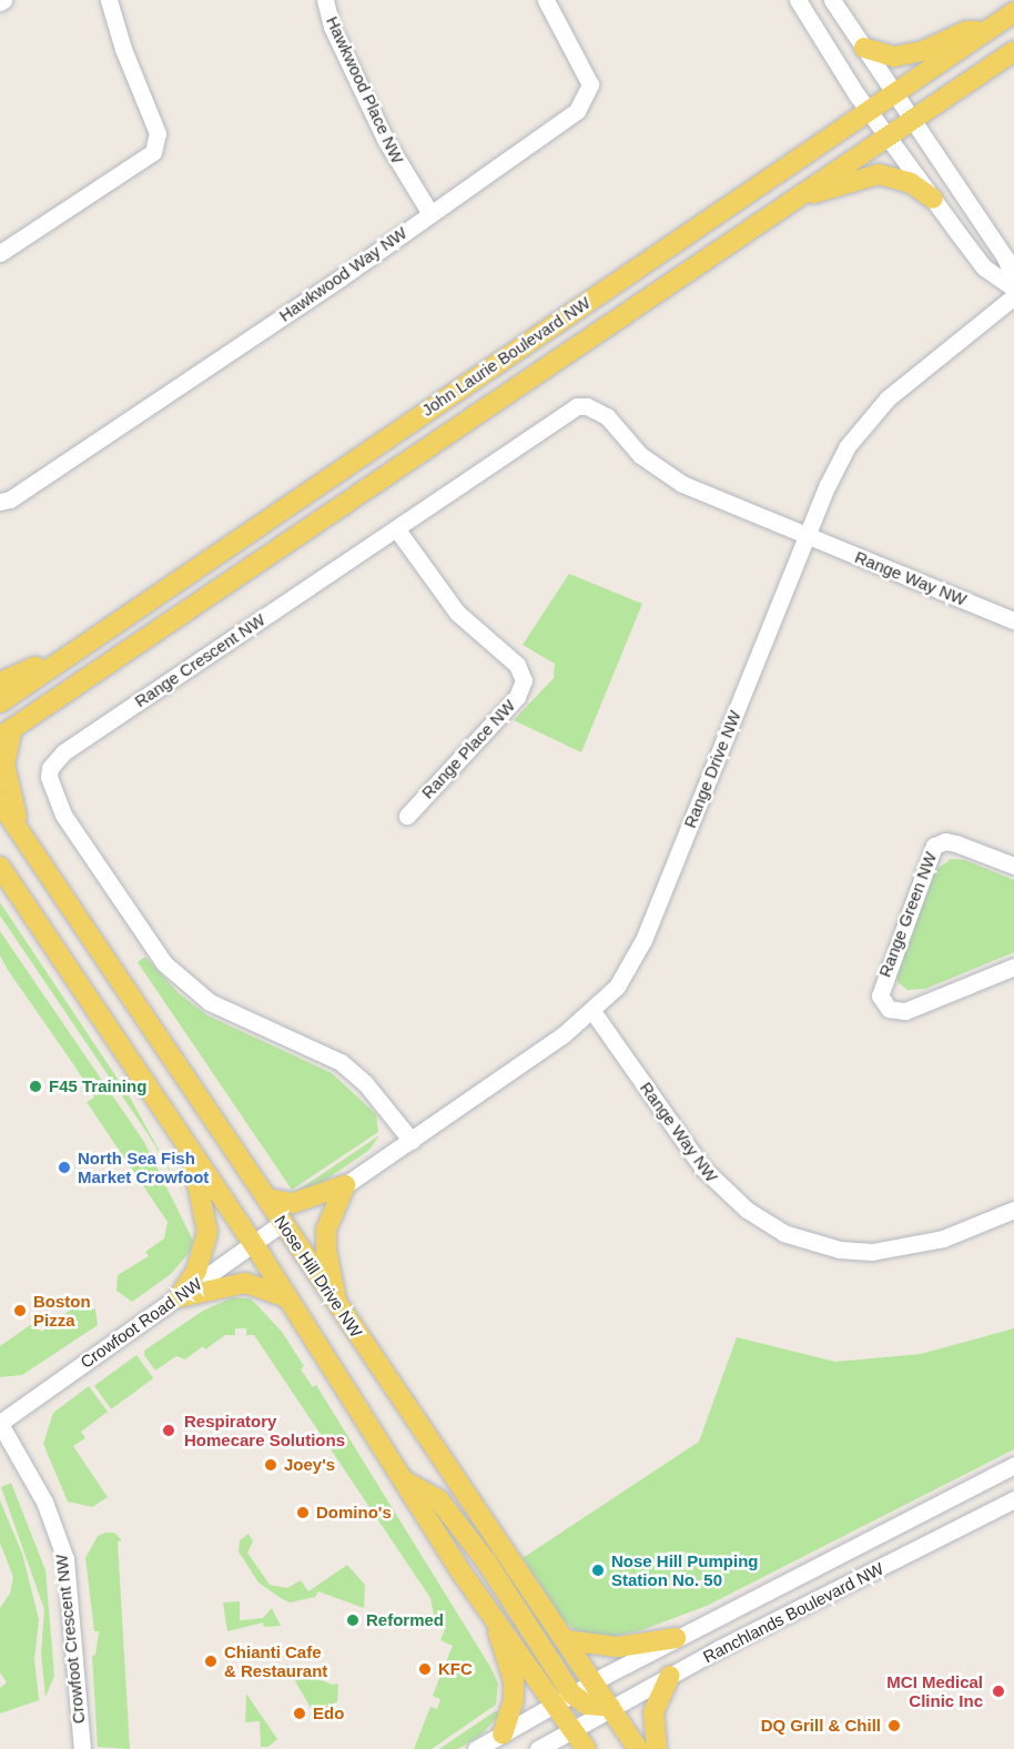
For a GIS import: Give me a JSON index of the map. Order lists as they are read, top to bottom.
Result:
{
  "streets": {
    "main road": ["John Laurie Boulevard NW", "Nose Hill Drive NW"],
    "street": [
      "Hawkwood Place NW",
      "Hawkwood Way NW",
      "Range Way NW",
      "Range Crescent NW",
      "Range Place NW",
      "Range Drive NW",
      "Range Green NW",
      "Crowfoot Road NW",
      "Ranchlands Boulevard NW",
      "Crowfoot Crescent NW"
    ]
  },
  "crossings": [
    ["Hawkwood Place NW", "Hawkwood Way NW"],
    ["Range Way NW", "Range Crescent NW"],
    ["Range Way NW", "Range Drive NW"],
    ["Range Crescent NW", "Range Place NW"],
    ["Range Crescent NW", "Range Drive NW"],
    ["Nose Hill Drive NW", "Crowfoot Road NW"],
    ["Nose Hill Drive NW", "Ranchlands Boulevard NW"],
    ["Crowfoot Road NW", "Crowfoot Crescent NW"]
  ],
  "places": [
    "F45 Training",
    "North Sea Fish Market Crowfoot",
    "Boston Pizza",
    "Respiratory Homecare Solutions",
    "Joey's",
    "Domino's",
    "Nose Hill Pumping Station No. 50",
    "Reformed",
    "Chianti Cafe & Restaurant",
    "KFC",
    "MCI Medical Clinic Inc",
    "Edo",
    "DQ Grill & Chill"
  ]
}
